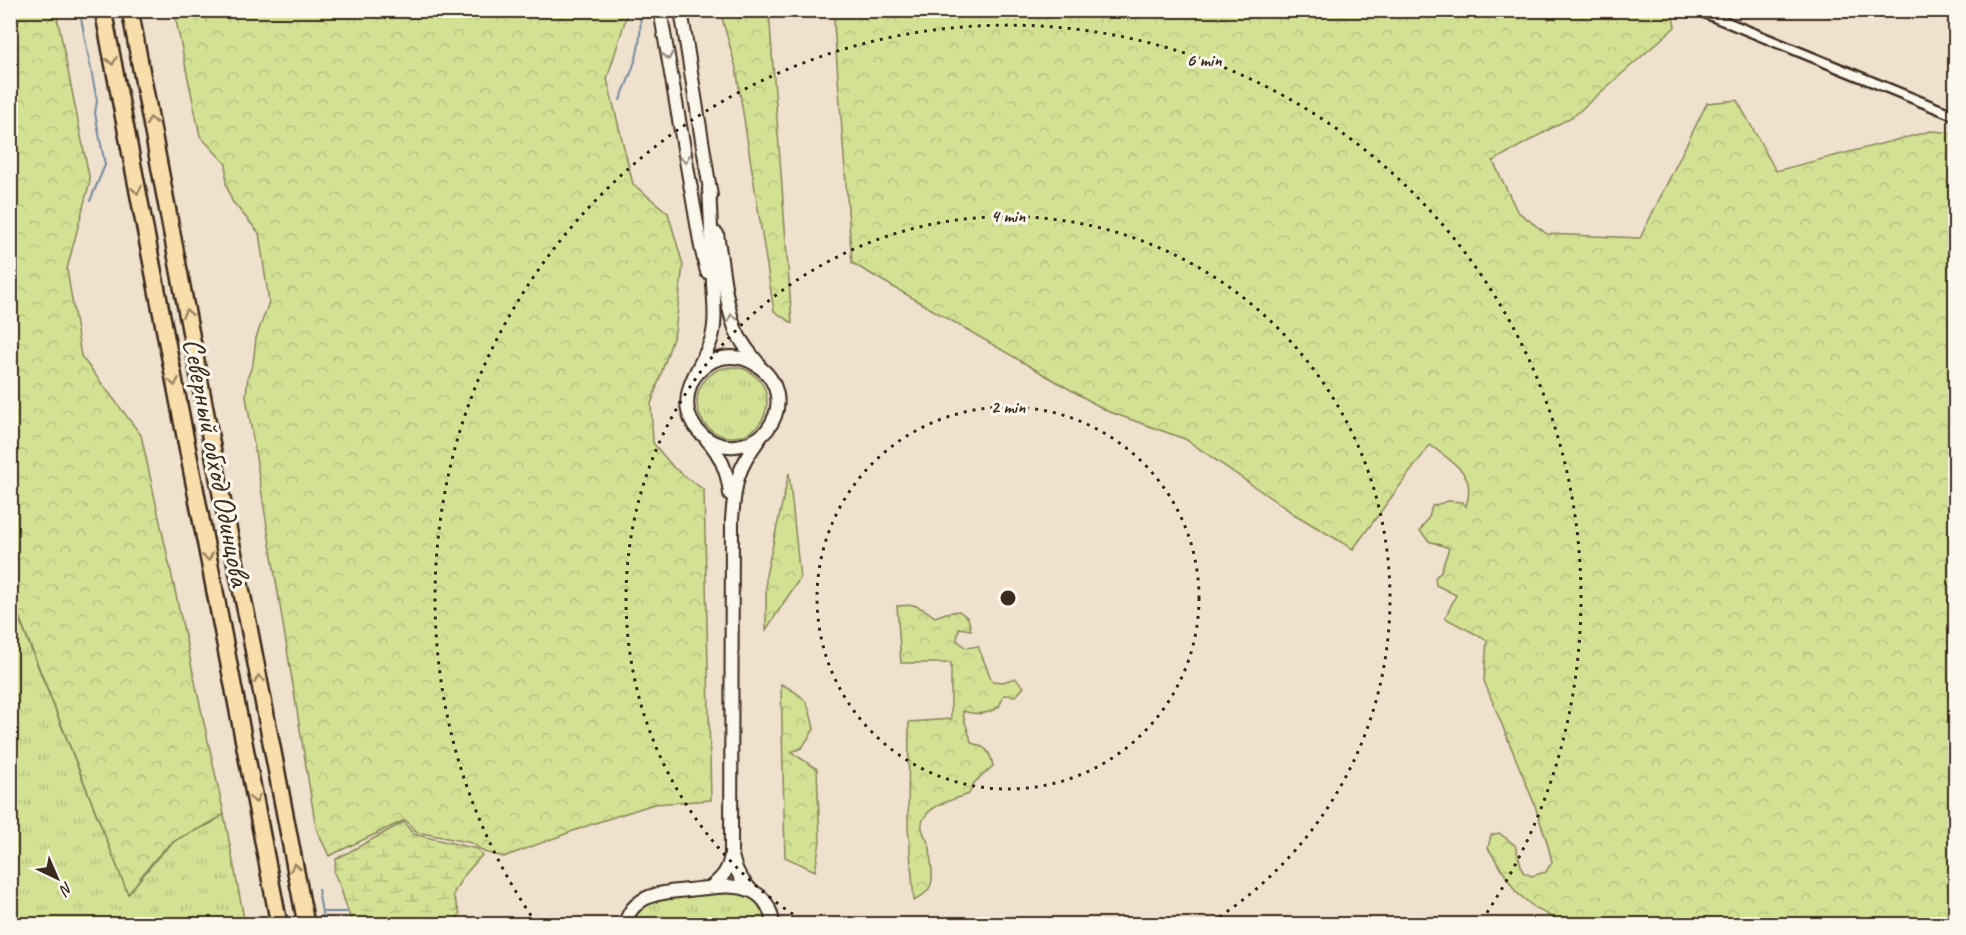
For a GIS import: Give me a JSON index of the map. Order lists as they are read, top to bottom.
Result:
{
  "streets": {
    "highway": ["Северный обход Одинцова"]
  },
  "north": "bottom right",
  "rings": ["6 min", "4 min", "2 min"]
}
